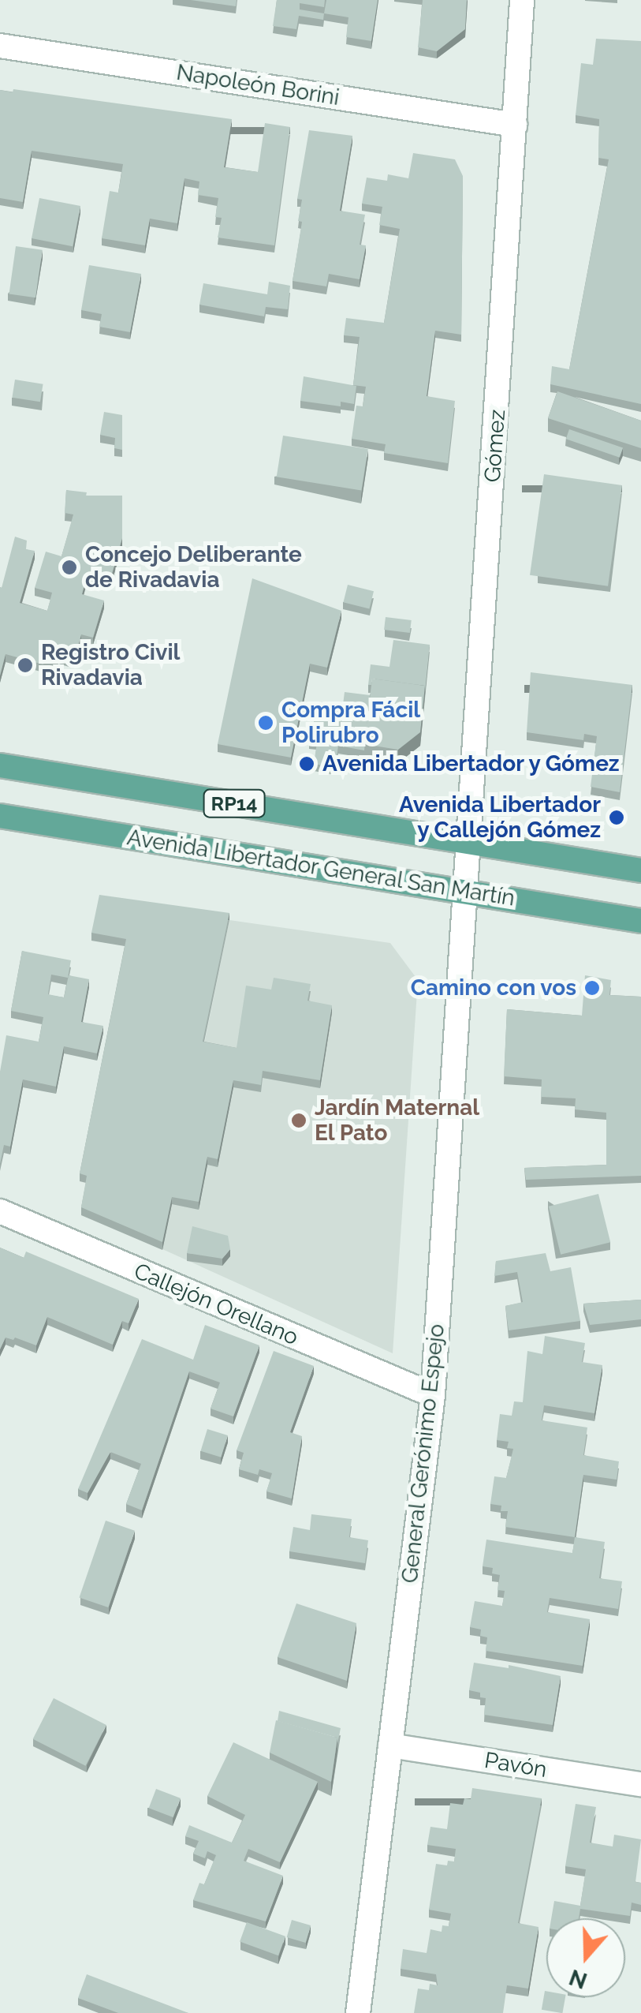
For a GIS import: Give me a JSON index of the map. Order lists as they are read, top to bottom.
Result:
{
  "streets": {
    "main road": ["RP14", "Avenida Libertador General San Martín"],
    "street": [
      "Napoleón Borini",
      "Gómez",
      "Callejón Orellano",
      "General Gerónimo Espejo",
      "Pavón"
    ]
  },
  "crossings": [
    ["Napoleón Borini", "Gómez"],
    ["Gómez", "RP14"],
    ["Gómez", "Avenida Libertador General San Martín"],
    ["Gómez", "General Gerónimo Espejo"],
    ["Avenida Libertador General San Martín", "General Gerónimo Espejo"],
    ["Callejón Orellano", "General Gerónimo Espejo"],
    ["General Gerónimo Espejo", "Pavón"]
  ],
  "places": [
    "Concejo Deliberante de Rivadavia",
    "Registro Civil Rivadavia",
    "Compra Fácil Polirubro",
    "Avenida Libertador y Gómez",
    "Avenida Libertador y Callejón Gómez",
    "Camino con vos",
    "Jardín Maternal El Pato"
  ],
  "north": "bottom"
}
